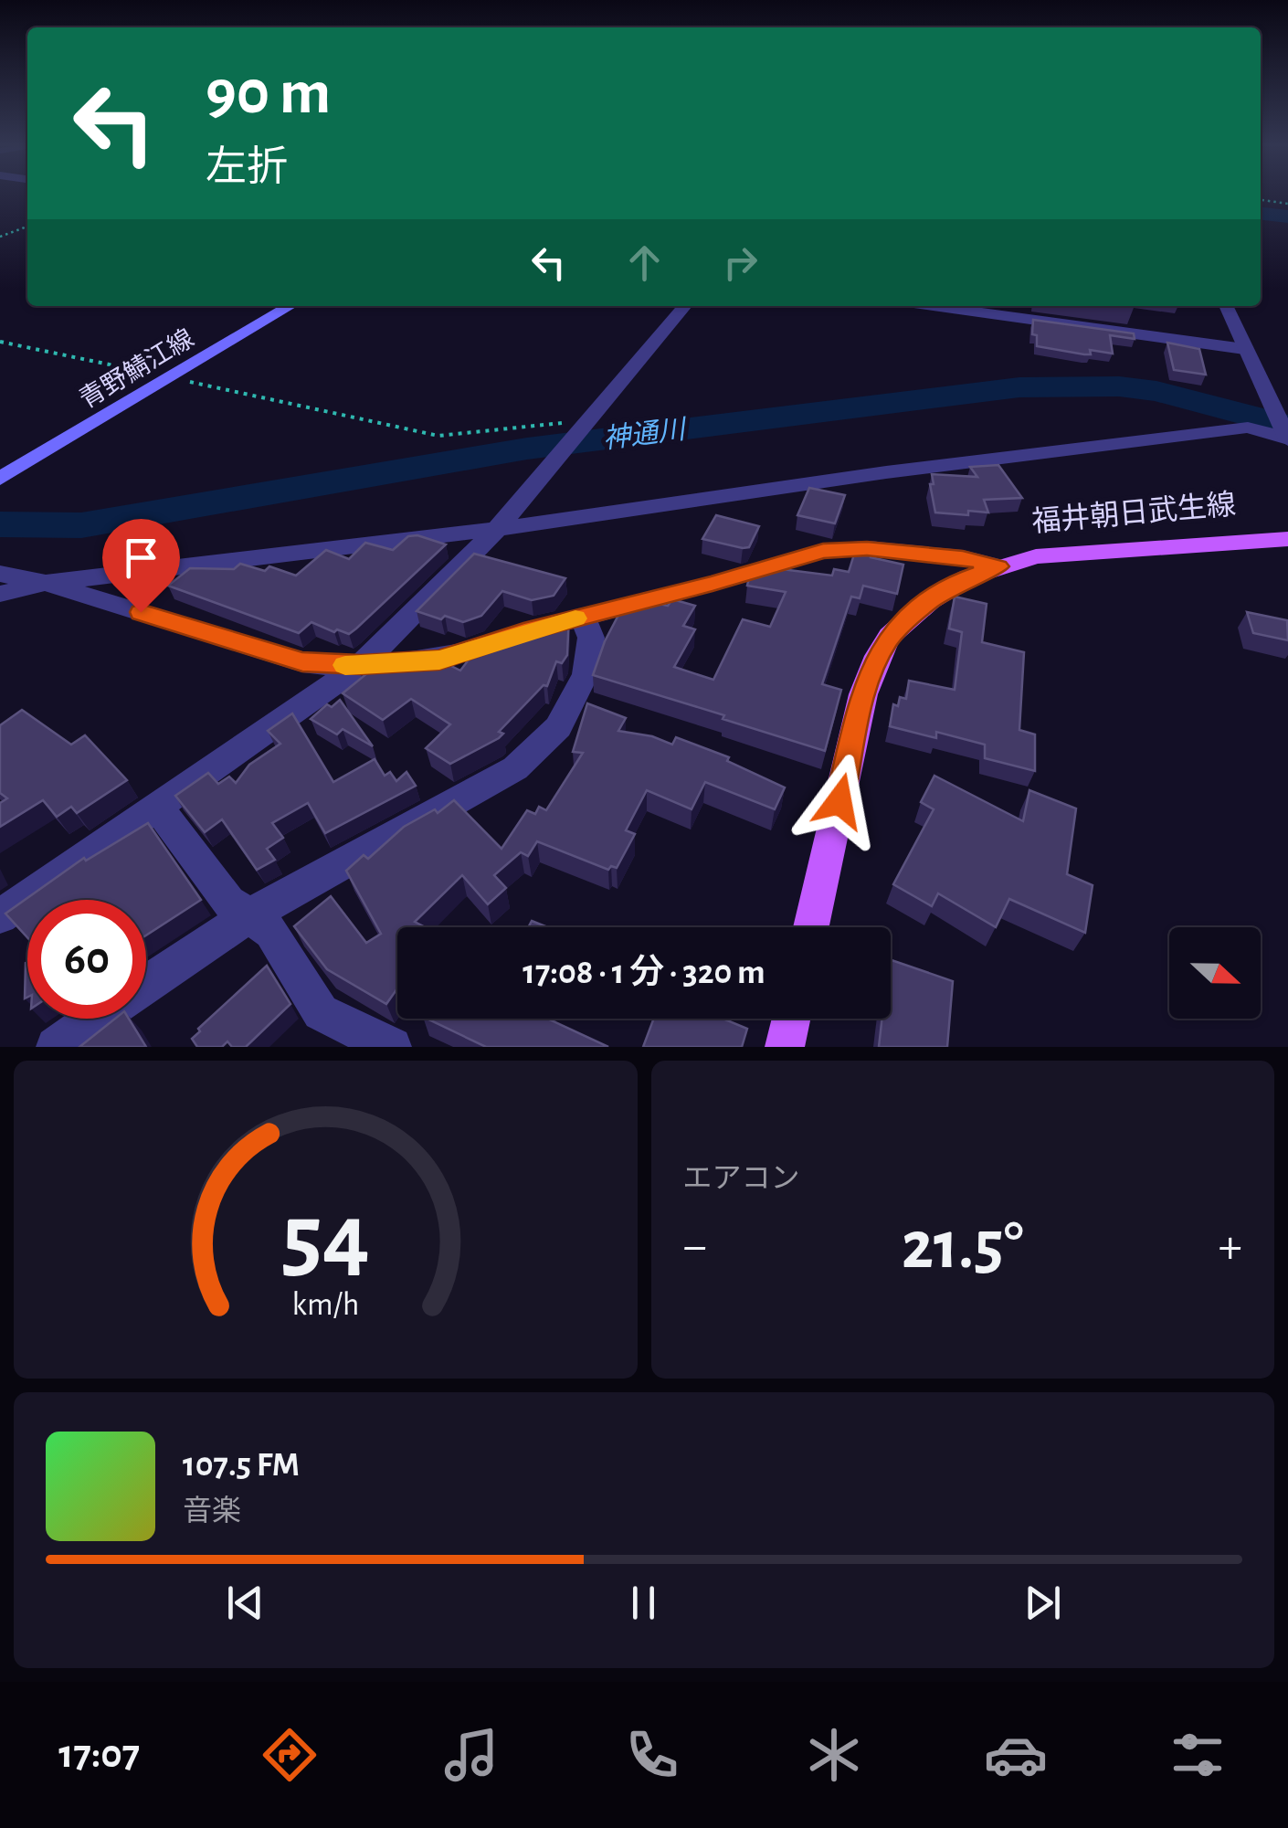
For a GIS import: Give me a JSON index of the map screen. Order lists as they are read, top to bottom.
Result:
{
  "streets": {
    "main road": ["青野鯖江線", "福井朝日武生線"]
  },
  "water": ["神通川"],
  "north": "right",
  "page": {
    "turn": ["90 m", "左折"],
    "limit": "60",
    "trip": "17:08 · 1 分 · 320 m",
    "tile": "エアコン",
    "heat": ["−", "21.5°", "+"],
    "song": ["107.5 FM", "音楽"],
    "tabs": "17:07",
    "gauge": ["54", "km/h"]
  }
}
